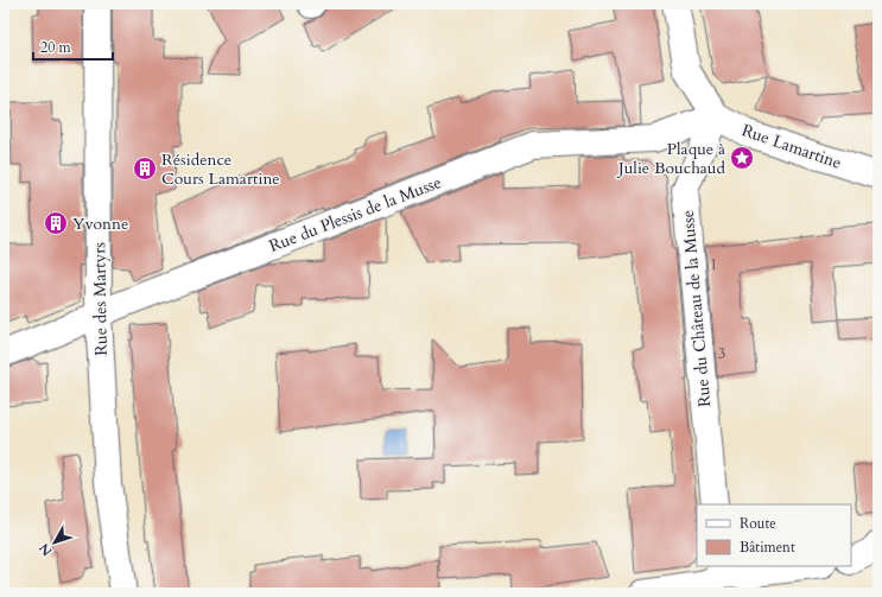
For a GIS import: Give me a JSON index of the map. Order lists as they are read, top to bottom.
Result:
{
  "streets": {
    "street": [
      "Rue Lamartine",
      "Rue du Plessis de la Musse",
      "Rue des Martyrs",
      "Rue du Château de la Musse"
    ]
  },
  "crossings": [
    ["Rue Lamartine", "Rue du Plessis de la Musse"],
    ["Rue Lamartine", "Rue du Château de la Musse"],
    ["Rue du Plessis de la Musse", "Rue des Martyrs"],
    ["Rue du Plessis de la Musse", "Rue du Château de la Musse"]
  ],
  "places": {
    "place": ["Plaque à Julie Bouchaud"],
    "building": ["Résidence Cours Lamartine", "Yvonne"]
  },
  "house_numbers": ["1", "3"],
  "legend": ["Route", "Bâtiment"],
  "scale_bar": "20 m",
  "north": "bottom left"
}
